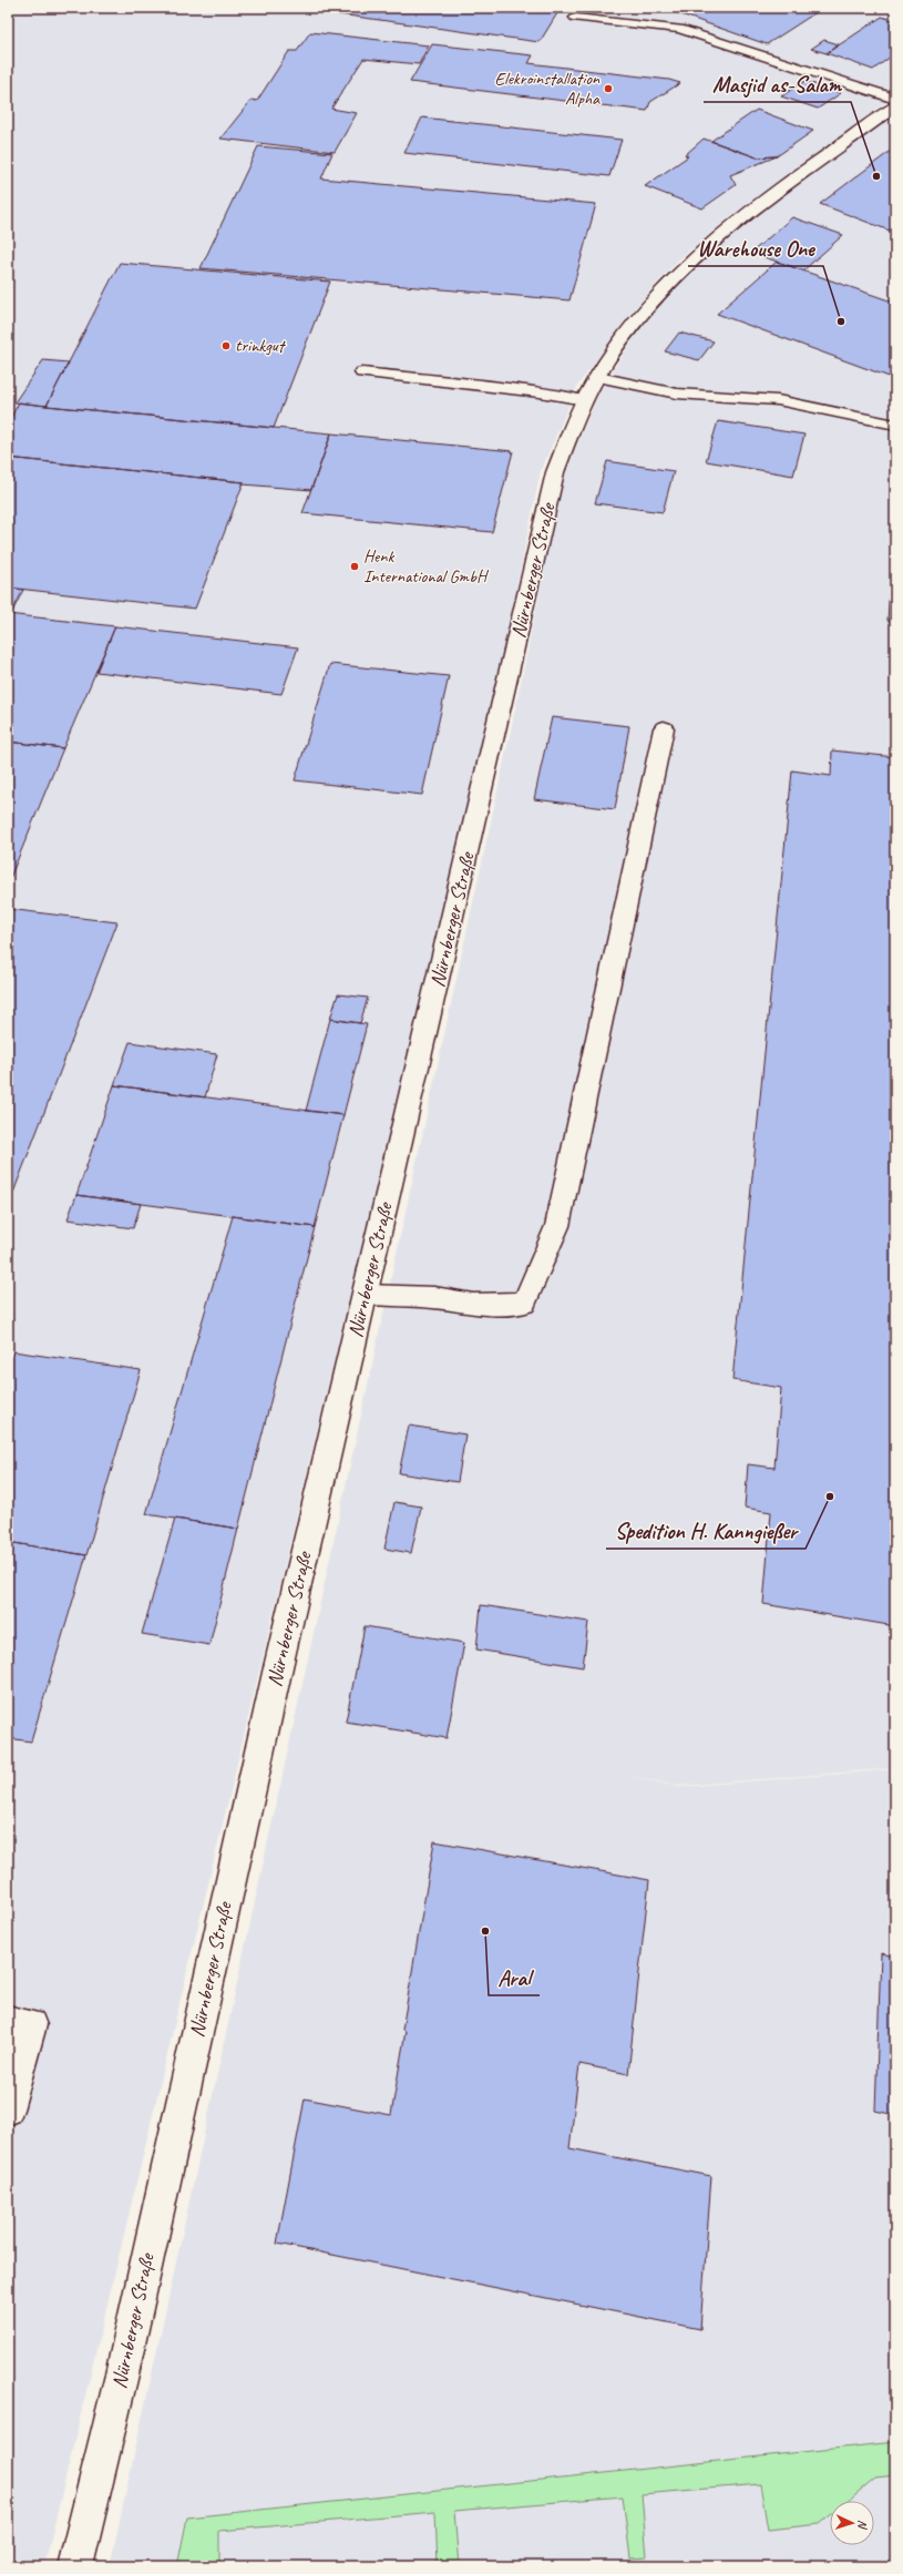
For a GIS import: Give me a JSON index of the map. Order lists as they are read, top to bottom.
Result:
{
  "streets": {
    "street": ["Nürnberger Straße"]
  },
  "places": [
    "Elekroinstallation Alpha",
    "Masjid as-Salam",
    "Warehouse One",
    "trinkgut",
    "Henk International GmbH",
    "Spedition H. Kanngießer",
    "Aral"
  ],
  "north": "right"
}
